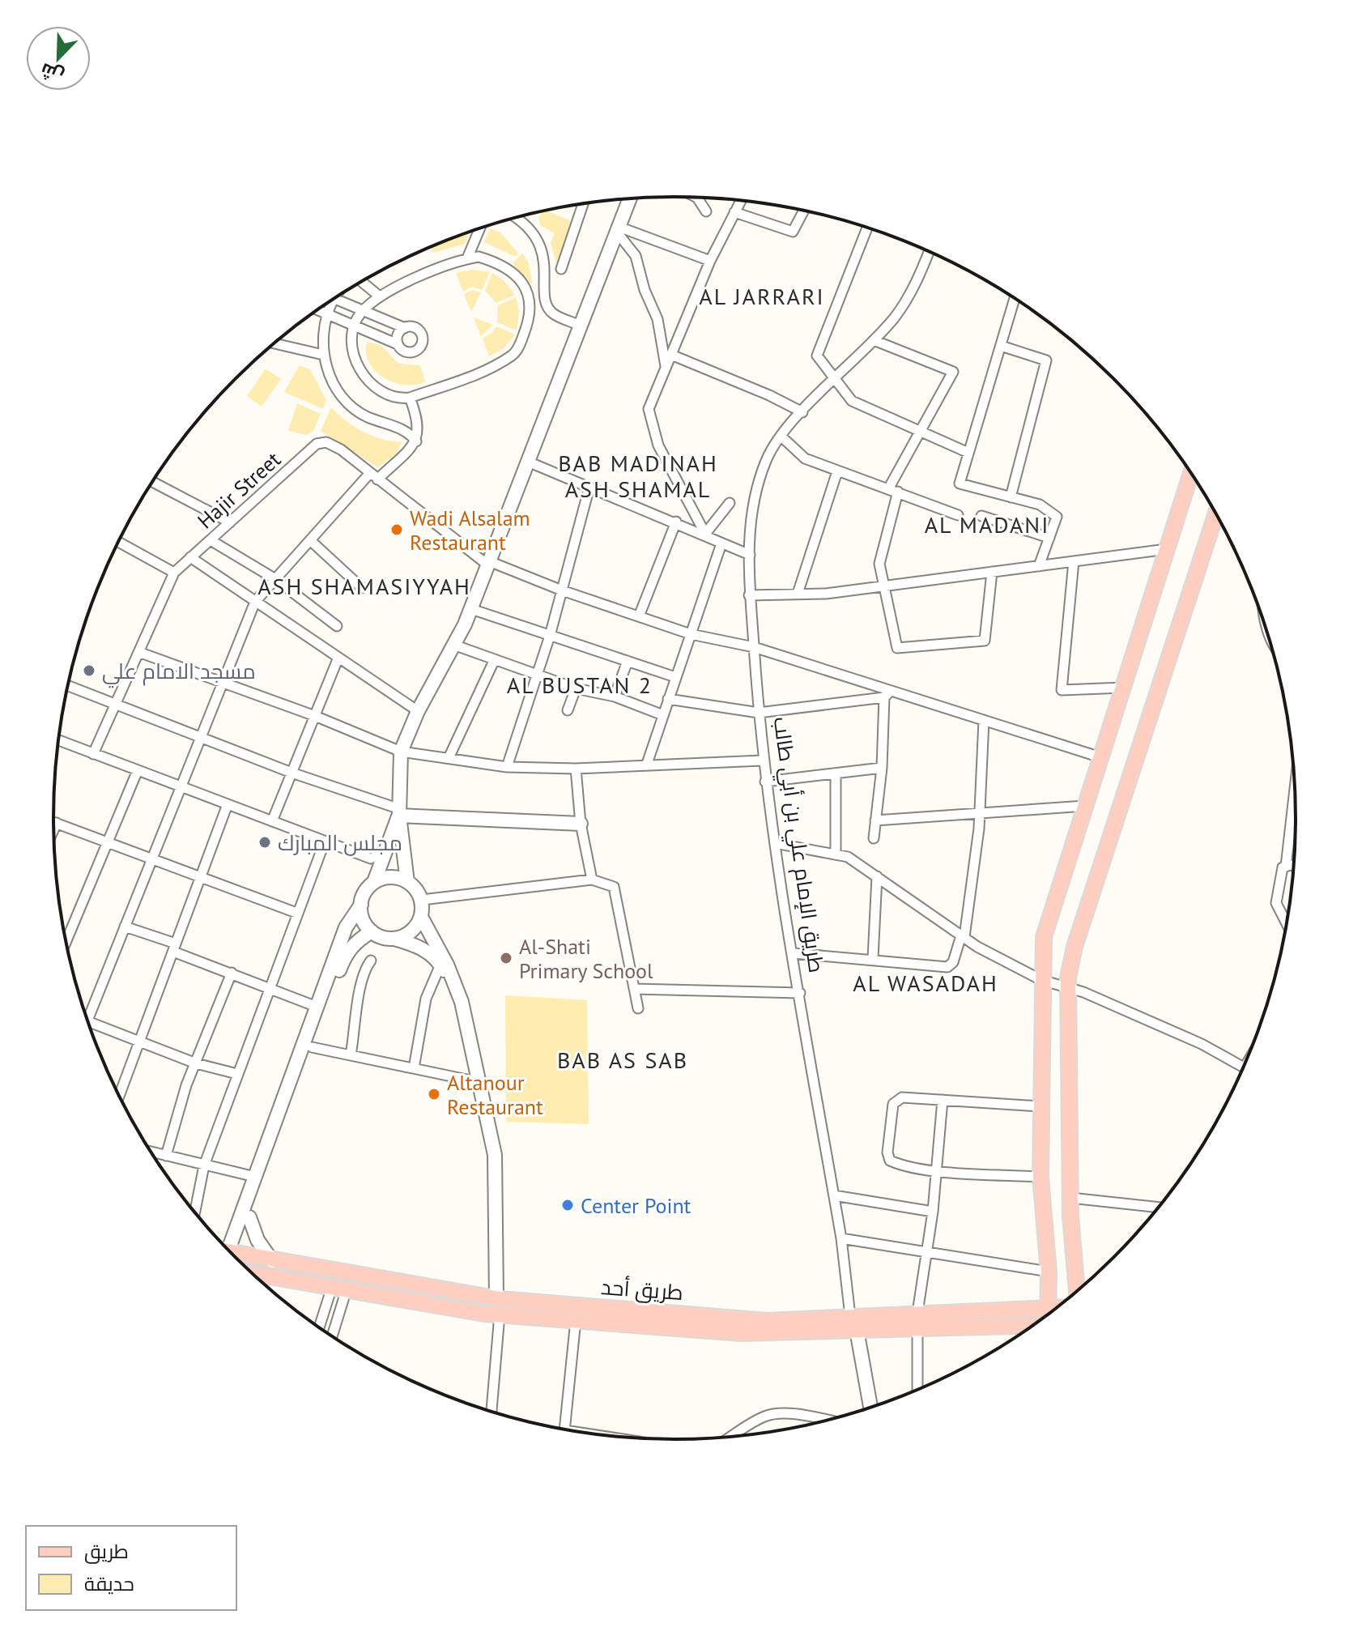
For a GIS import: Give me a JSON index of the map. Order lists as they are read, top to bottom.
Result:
{
  "streets": {
    "main road": ["طريق أحد"],
    "street": ["Hajir Street", "طريق الإمام علي بن أبي طالب"]
  },
  "crossings": [
    ["Hajir Street", "طريق الإمام علي بن أبي طالب"],
    ["طريق الإمام علي بن أبي طالب", "طريق أحد"]
  ],
  "districts": [
    "AL JARRARI",
    "BAB MADINAH ASH SHAMAL",
    "AL MADANI",
    "ASH SHAMASIYYAH",
    "AL BUSTAN 2",
    "AL WASADAH",
    "BAB AS SAB"
  ],
  "places": [
    "Wadi Alsalam Restaurant",
    "مسجد الامام علي",
    "مجلس المبارك",
    "Al-Shati Primary School",
    "Altanour Restaurant",
    "Center Point"
  ],
  "legend": ["طريق", "حديقة"],
  "north": "bottom left"
}
